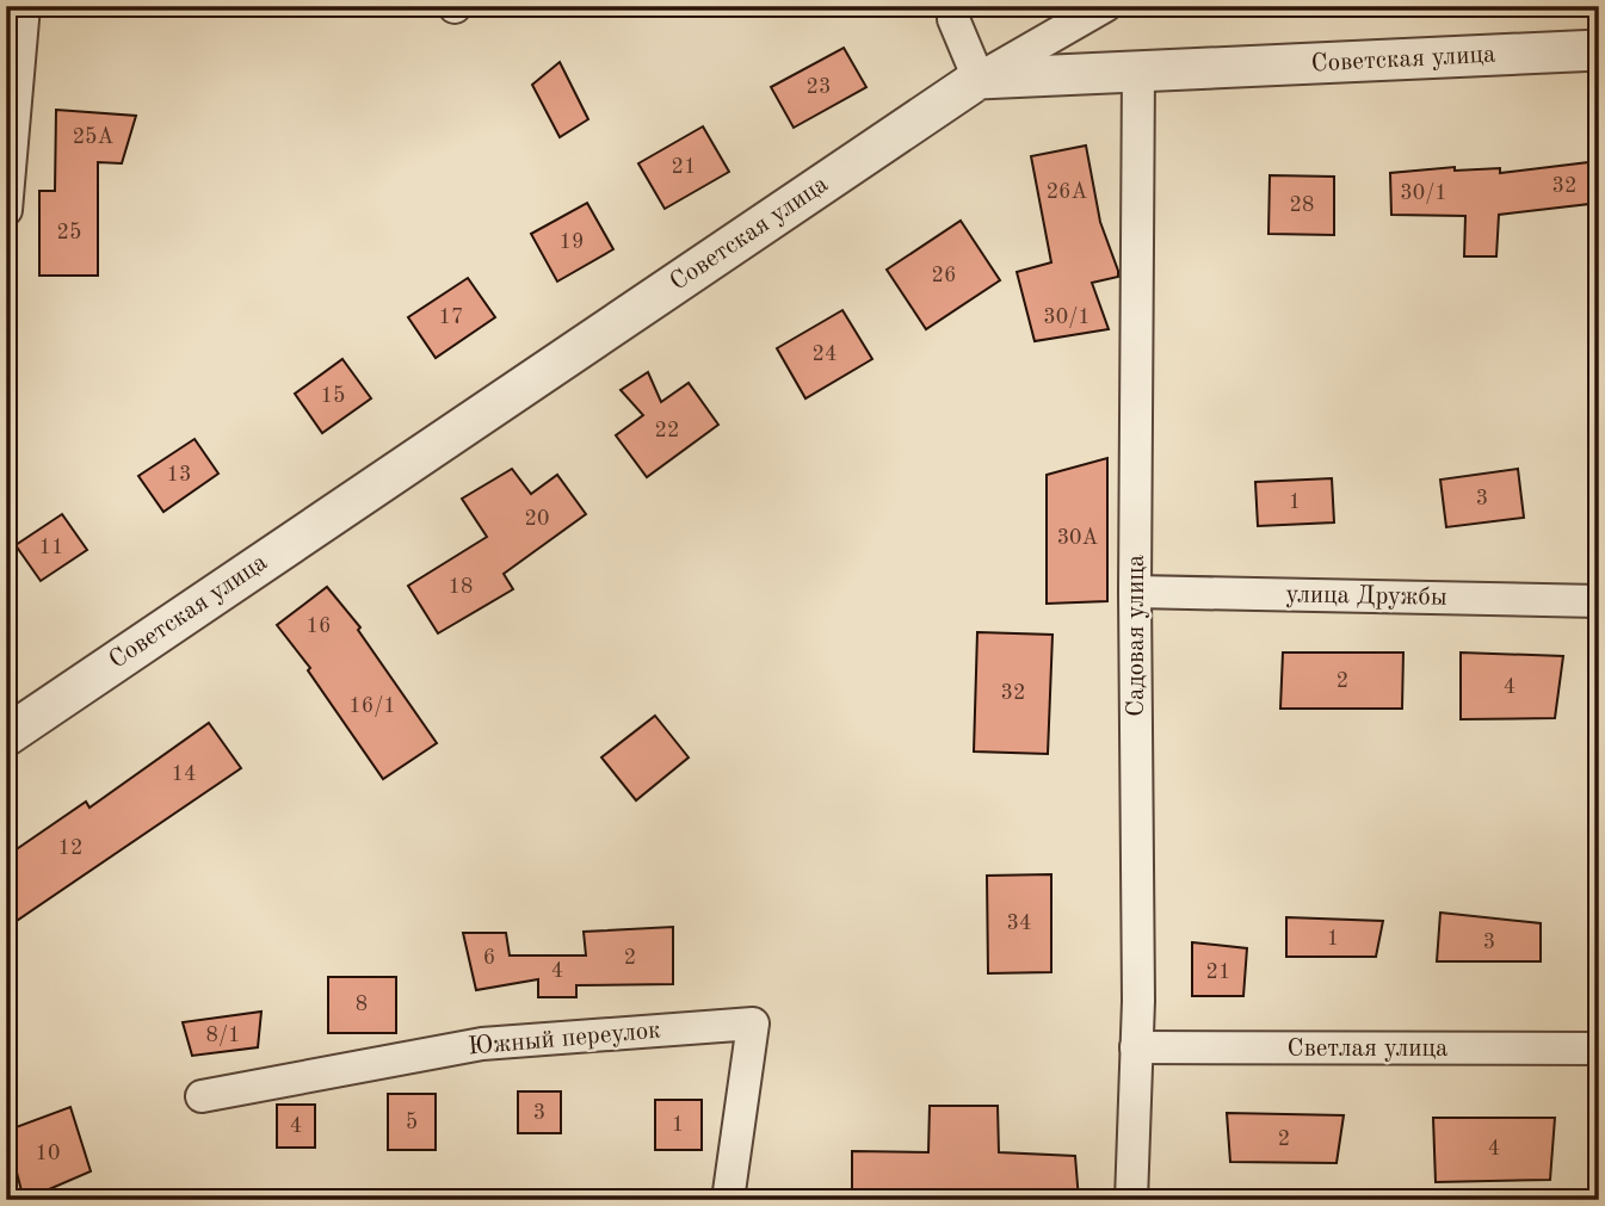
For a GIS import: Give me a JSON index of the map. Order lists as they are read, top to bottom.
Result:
{
  "streets": {
    "street": [
      "Советская улица",
      "улица Дружбы",
      "Садовая улица",
      "Южный переулок",
      "Светлая улица"
    ]
  },
  "crossings": [
    ["Советская улица", "Садовая улица"],
    ["улица Дружбы", "Садовая улица"],
    ["Садовая улица", "Светлая улица"]
  ],
  "house_numbers": [
    "23",
    "25А",
    "21",
    "32",
    "26А",
    "30/1",
    "28",
    "25",
    "19",
    "26",
    "17",
    "30/1",
    "24",
    "15",
    "22",
    "13",
    "3",
    "1",
    "20",
    "30А",
    "11",
    "18",
    "16",
    "2",
    "4",
    "32",
    "16/1",
    "14",
    "12",
    "34",
    "1",
    "3",
    "6",
    "2",
    "4",
    "21",
    "8",
    "8/1",
    "3",
    "5",
    "1",
    "4",
    "2",
    "4",
    "10"
  ]
}
